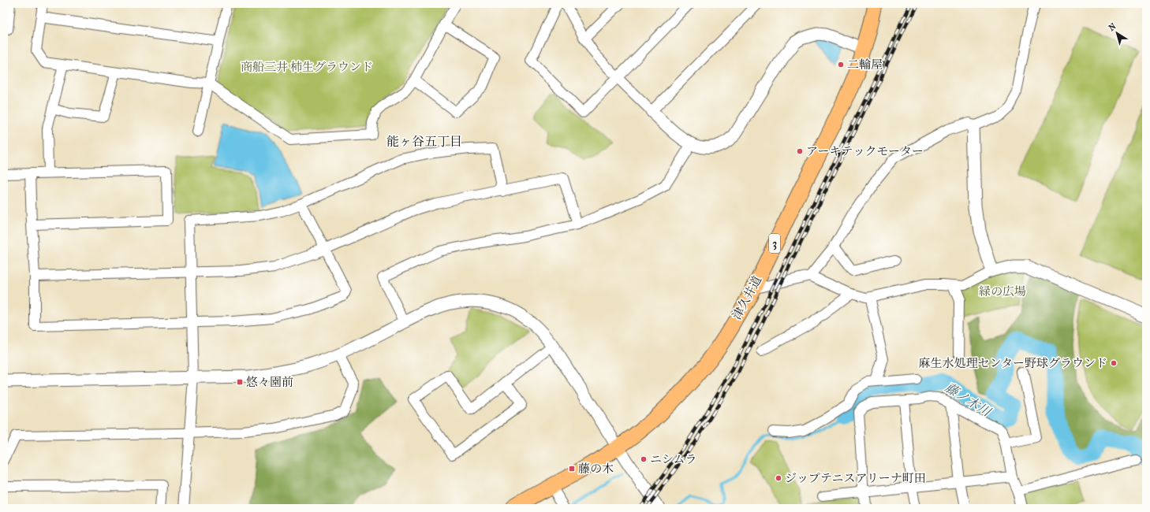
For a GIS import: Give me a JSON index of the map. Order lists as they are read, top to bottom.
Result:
{
  "streets": {
    "main road": ["3", "津久井道"]
  },
  "districts": ["能ヶ谷五丁目"],
  "water": ["藤ノ木川"],
  "parks": ["商船三井 柿生グラウンド", "緑の広場"],
  "places": {
    "other": [
      "二輪屋",
      "アーキテックモーター",
      "麻生水処理センター野球グラウンド",
      "ニシムラ",
      "ジップテニスアリーナ町田"
    ],
    "transit": ["悠々園前", "藤の木"]
  },
  "north": "top left"
}
